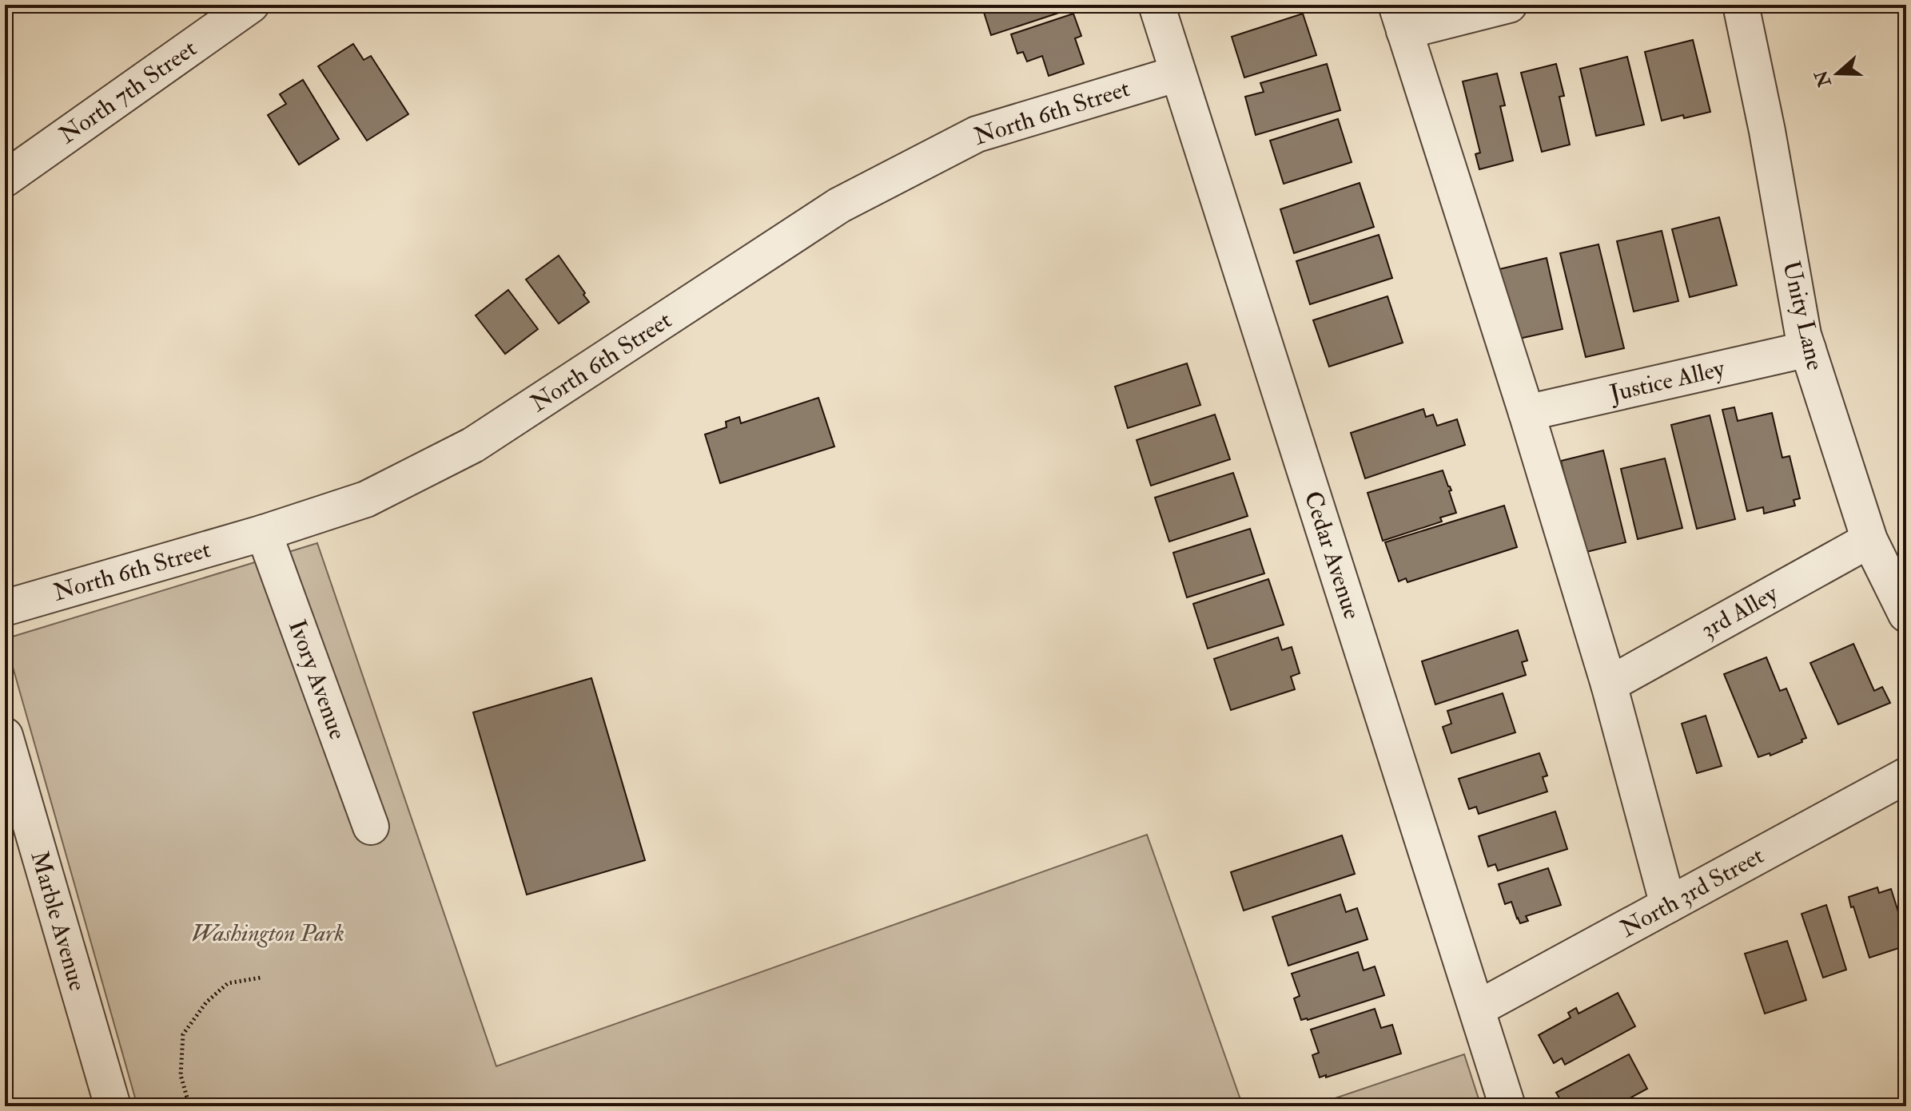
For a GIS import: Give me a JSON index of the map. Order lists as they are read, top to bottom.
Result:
{
  "streets": {
    "street": [
      "North 7th Street",
      "North 6th Street",
      "Unity Lane",
      "Justice Alley",
      "Cedar Avenue",
      "3rd Alley",
      "Ivory Avenue",
      "North 3rd Street",
      "Marble Avenue"
    ]
  },
  "crossings": [
    ["North 6th Street", "Cedar Avenue"],
    ["North 6th Street", "Ivory Avenue"],
    ["Unity Lane", "Justice Alley"],
    ["Unity Lane", "3rd Alley"],
    ["Cedar Avenue", "North 3rd Street"]
  ],
  "parks": ["Washington Park"],
  "north": "left"
}
